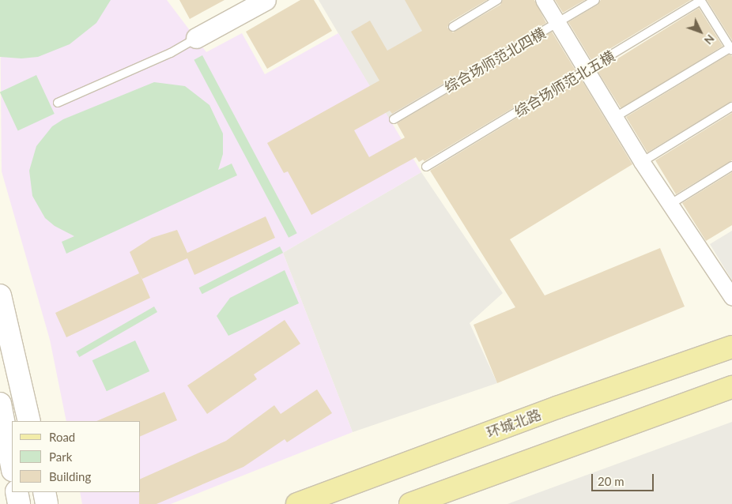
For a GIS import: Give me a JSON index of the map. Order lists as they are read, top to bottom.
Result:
{
  "streets": {
    "main road": ["环城北路"],
    "lane": ["综合场师范北四横", "综合场师范北五横"]
  },
  "legend": ["Road", "Park", "Building"],
  "scale_bar": "20 m",
  "north": "bottom right"
}
